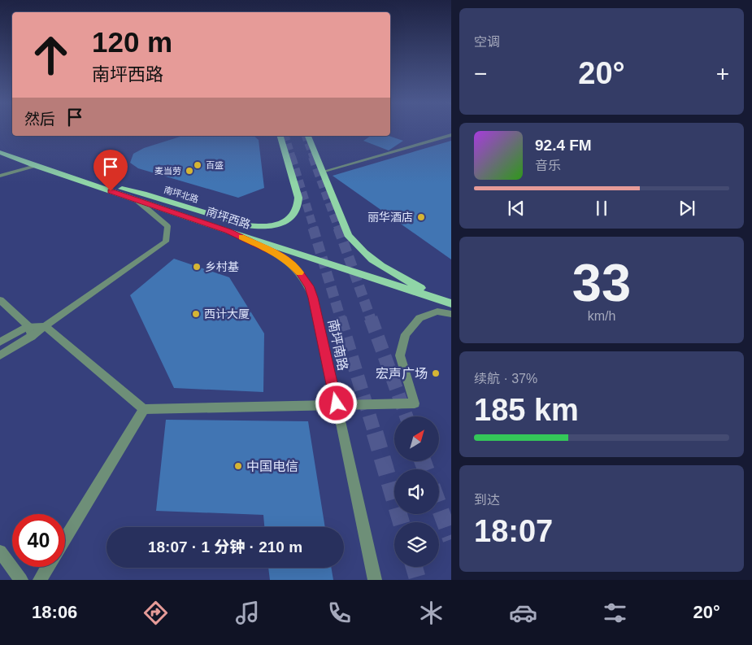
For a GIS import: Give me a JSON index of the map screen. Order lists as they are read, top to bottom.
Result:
{
  "streets": {
    "main road": ["南坪北路", "南坪西路"],
    "street": ["南坪南路"]
  },
  "crossings": [
    ["南坪北路", "南坪西路"],
    ["南坪西路", "南坪南路"]
  ],
  "places": [
    "百盛",
    "麦当劳",
    "丽华酒店",
    "乡村基",
    "西计大厦",
    "宏声广场",
    "中国电信"
  ],
  "north": "top right",
  "page": {
    "tile": [
      "空调",
      ["33", "km/h"],
      ["续航 · 37%", "185 km"],
      ["到达", "18:07"]
    ],
    "turn": ["120 m", "南坪西路"],
    "heat": ["−", "20°", "+"],
    "then": "然后",
    "song": ["92.4 FM", "音乐"],
    "limit": "40",
    "trip": "18:07 · 1 分钟 · 210 m",
    "tabs": ["18:06", "20°"]
  }
}
